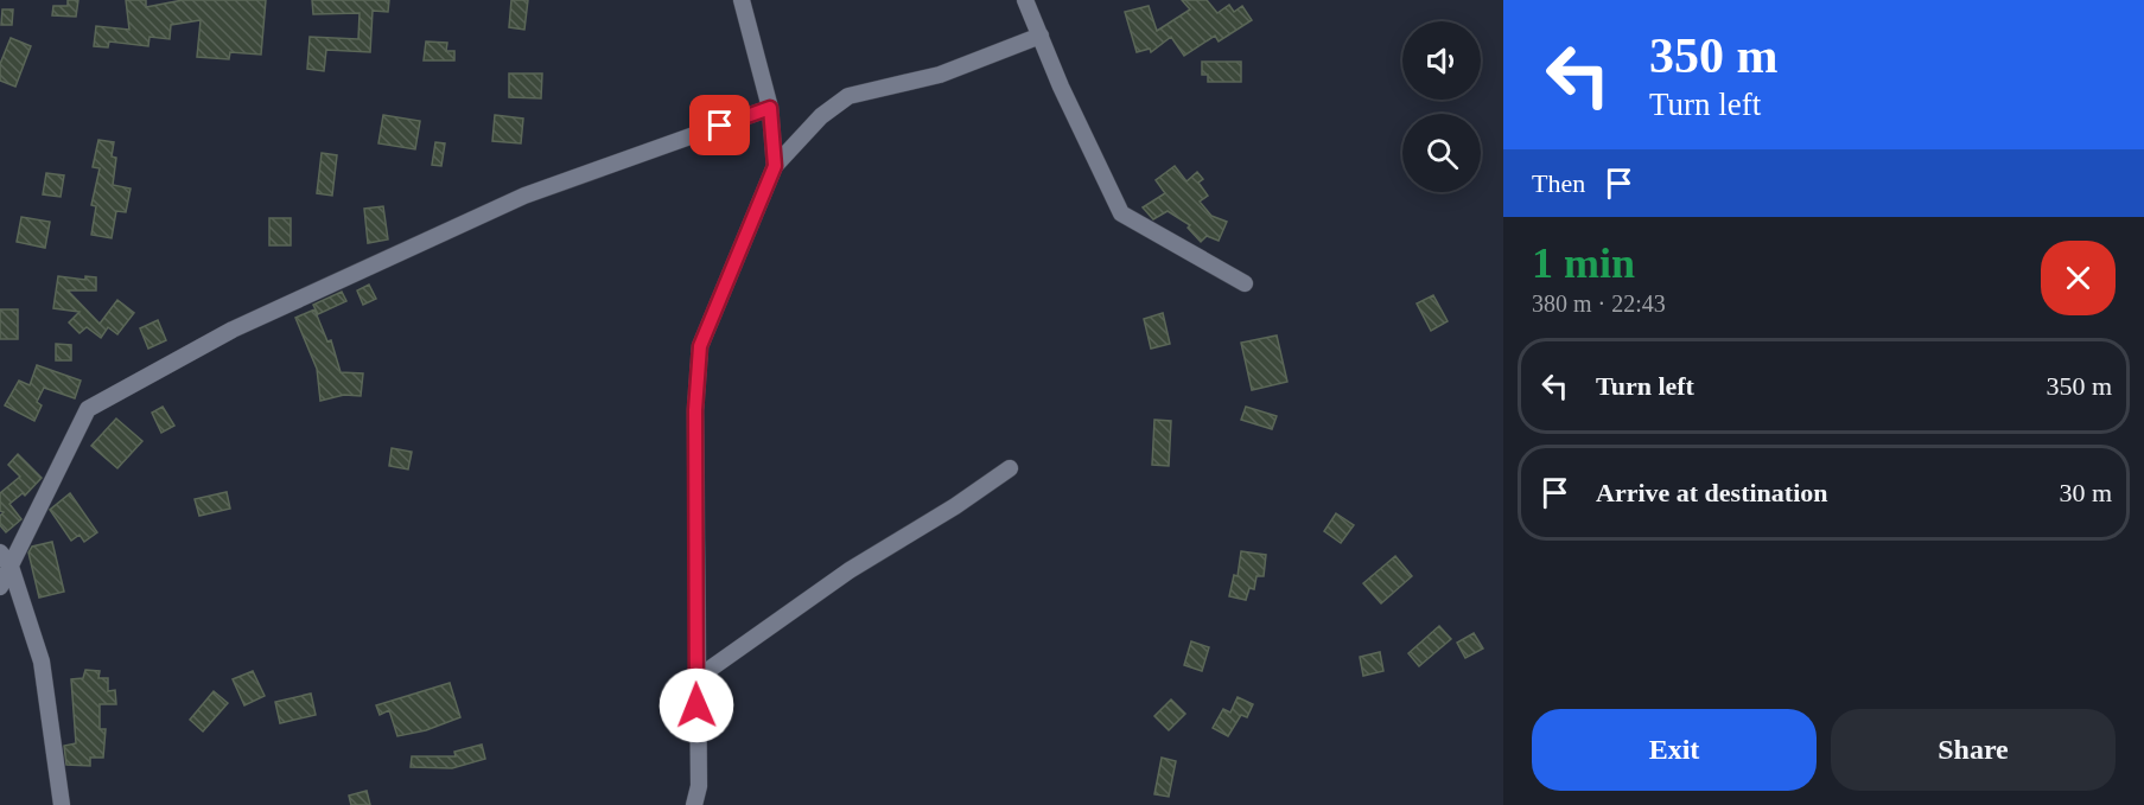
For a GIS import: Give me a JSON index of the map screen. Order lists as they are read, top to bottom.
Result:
{
  "page": {
    "turn": ["350 m", "Turn left"],
    "then": "Then",
    "heading": ["1 min", "380 m · 22:43"],
    "list": [
      {
        "name": "Turn left",
        "value": "350 m"
      },
      {
        "name": "Arrive at destination",
        "value": "30 m"
      }
    ],
    "buttons": ["Exit", "Share"]
  }
}
